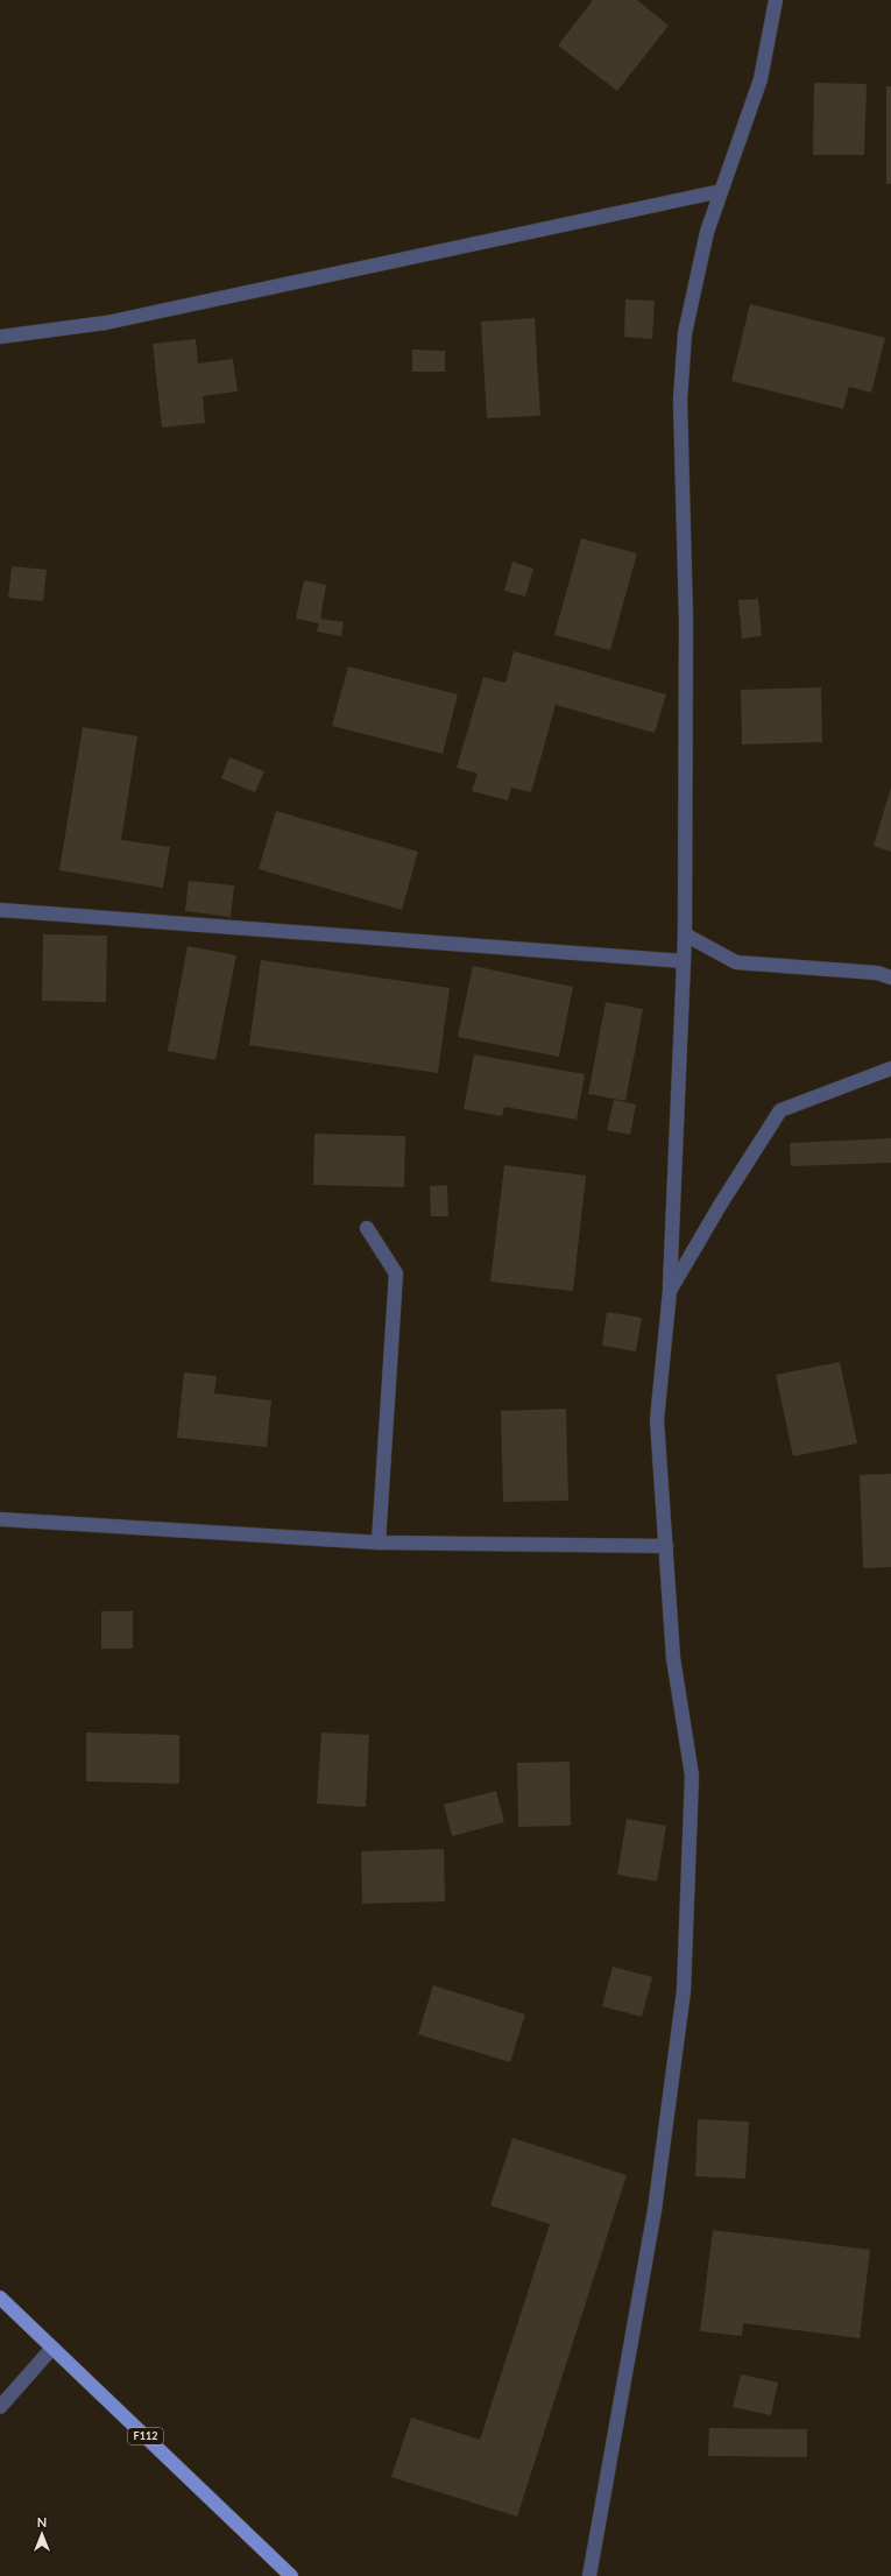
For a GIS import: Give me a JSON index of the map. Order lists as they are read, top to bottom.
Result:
{
  "streets": {
    "main road": ["F112"]
  },
  "north": "top"
}
